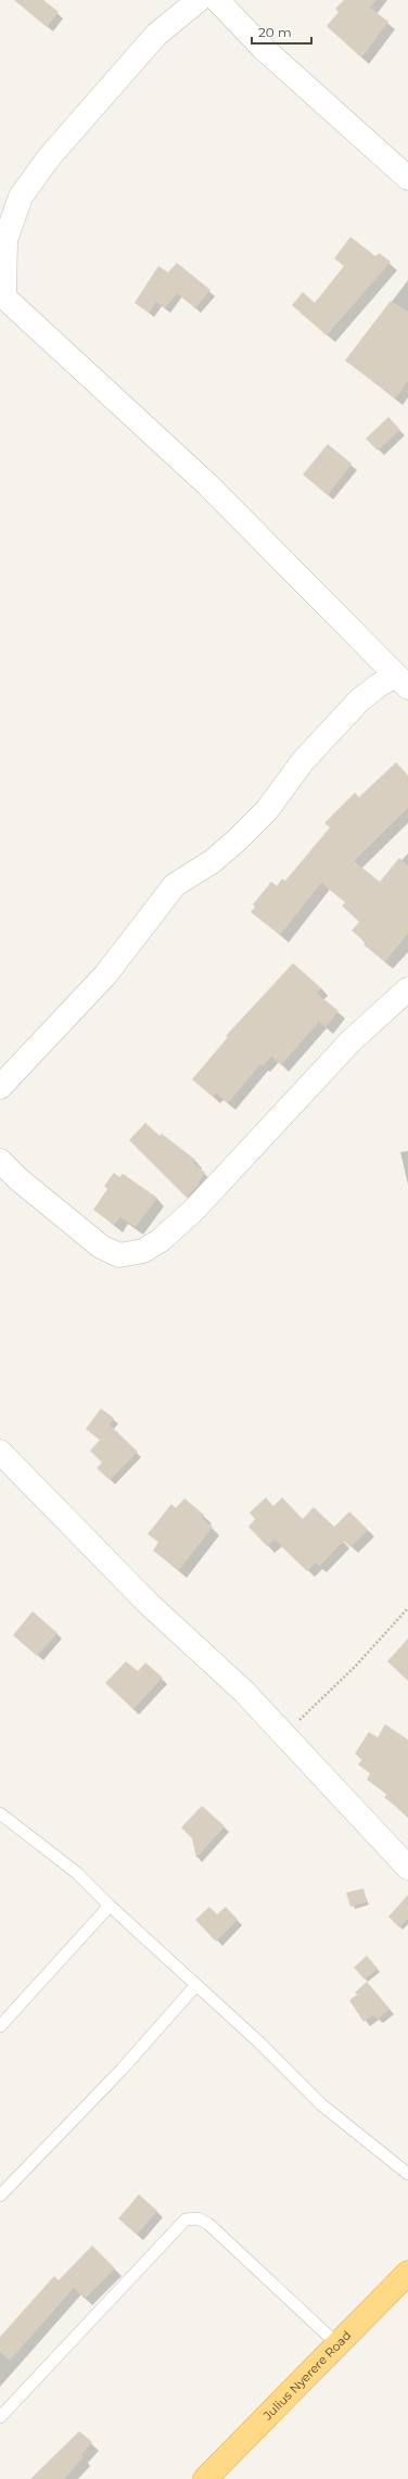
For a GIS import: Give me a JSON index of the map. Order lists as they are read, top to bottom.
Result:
{
  "streets": {
    "highway": ["Julius Nyerere Road"]
  },
  "scale_bar": "20 m"
}
